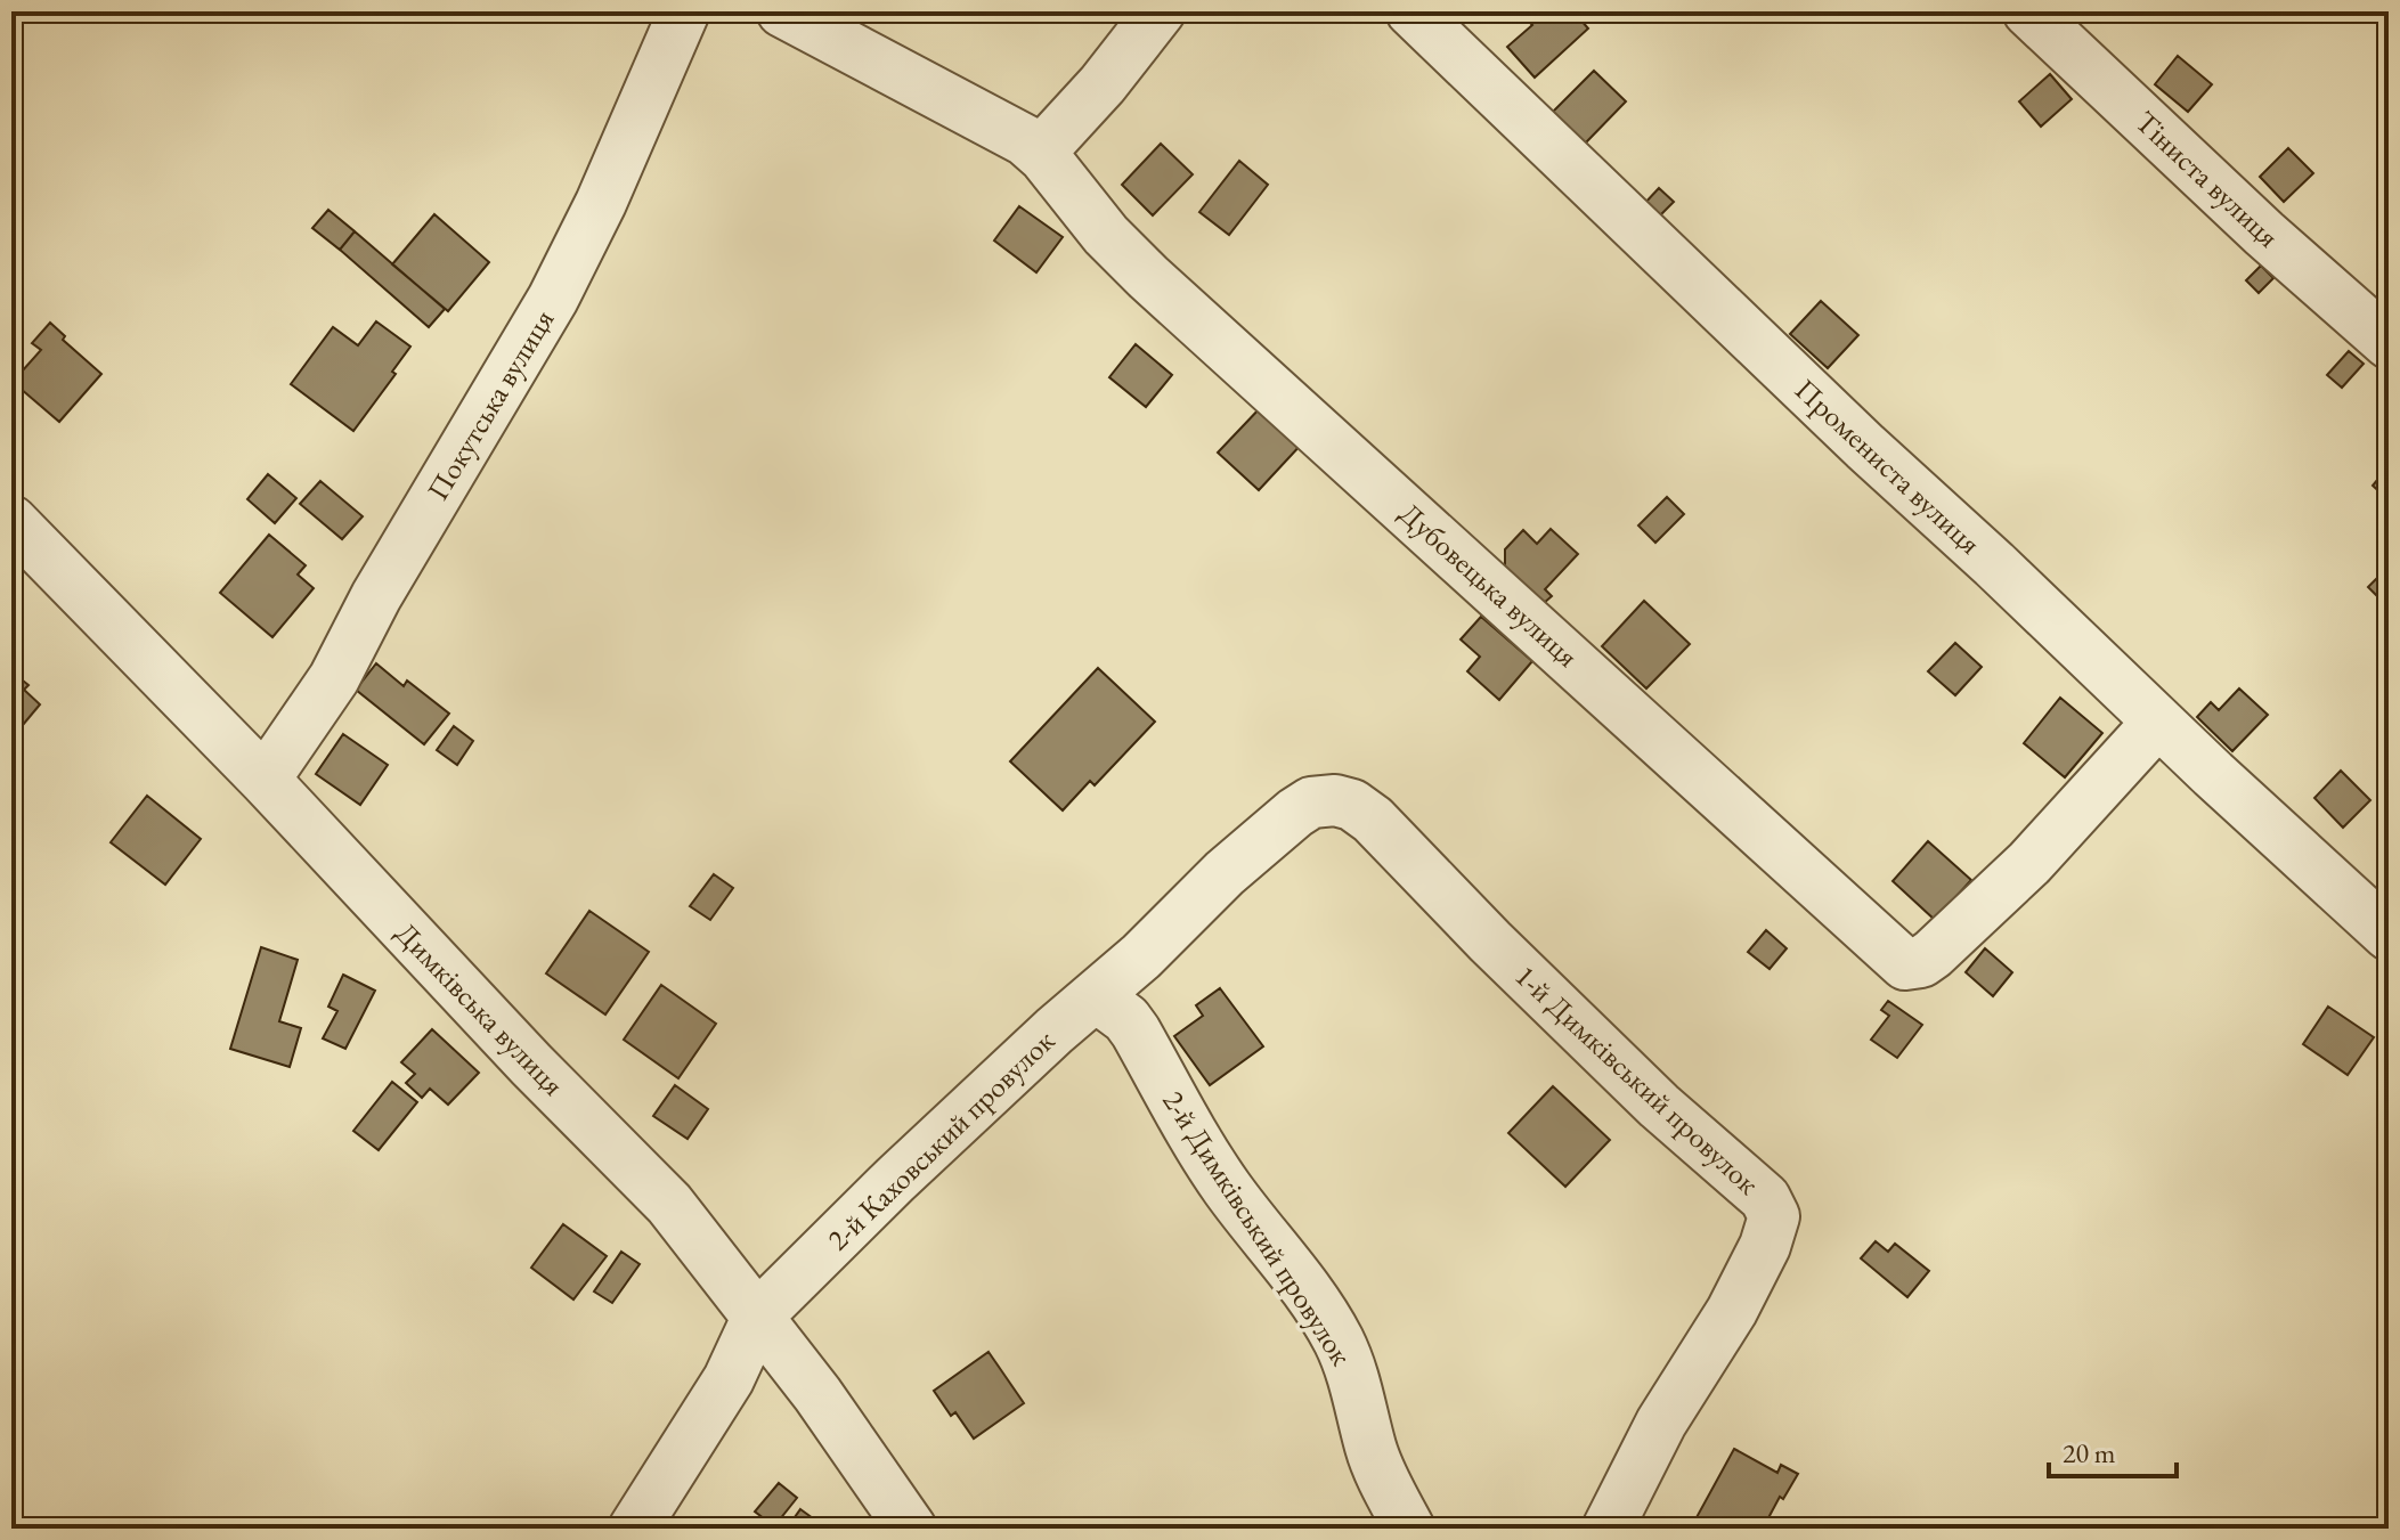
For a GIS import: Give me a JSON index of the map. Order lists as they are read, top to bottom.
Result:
{
  "streets": {
    "street": [
      "Тіниста вулиця",
      "Покутська вулиця",
      "Промениста вулиця",
      "Дубовецька вулиця",
      "Димківська вулиця",
      "1-й Димківський провулок",
      "2-й Каховський провулок",
      "2-й Димківський провулок"
    ]
  },
  "crossings": [
    ["Покутська вулиця", "Димківська вулиця"],
    ["Промениста вулиця", "Дубовецька вулиця"],
    ["Димківська вулиця", "2-й Каховський провулок"],
    ["1-й Димківський провулок", "2-й Каховський провулок"],
    ["2-й Каховський провулок", "2-й Димківський провулок"]
  ],
  "scale_bar": "20 m"
}
